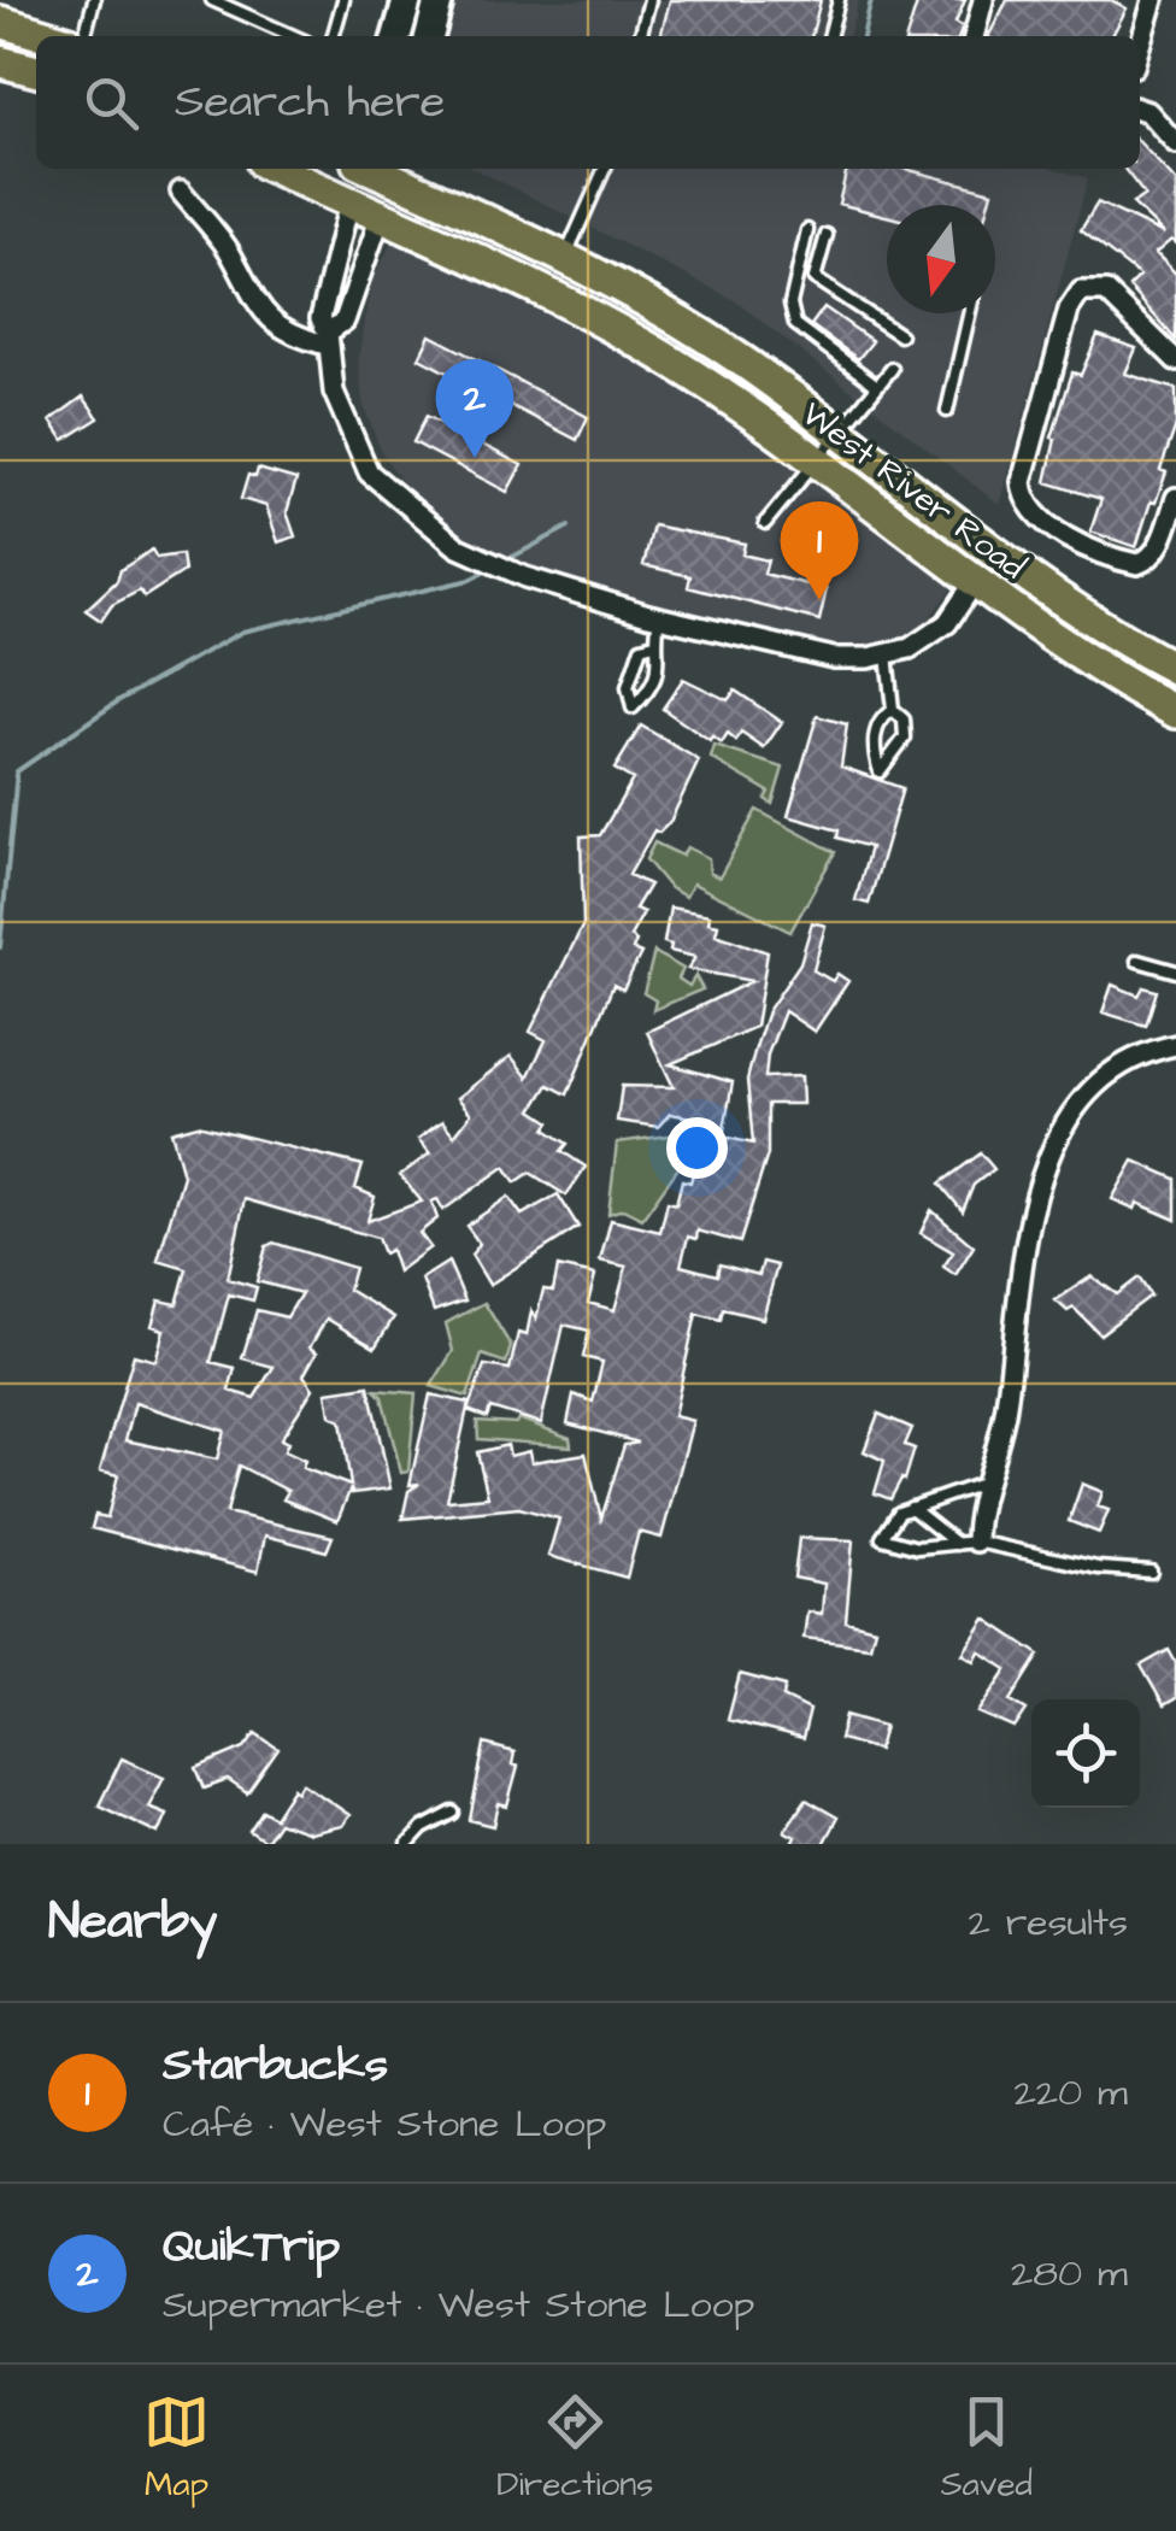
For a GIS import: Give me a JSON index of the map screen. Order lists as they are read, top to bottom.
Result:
{
  "streets": {
    "main road": ["West River Road"]
  },
  "north": "bottom",
  "page": {
    "search": "Search here",
    "pins": ["2", "1"],
    "heading": ["Nearby", "2 results"],
    "list": [
      {
        "mark": "1",
        "name": "Starbucks",
        "note": "Café · West Stone Loop",
        "value": "220 m"
      },
      {
        "mark": "2",
        "name": "QuikTrip",
        "note": "Supermarket · West Stone Loop",
        "value": "280 m"
      }
    ],
    "nav": ["Map", "Directions", "Saved"]
  }
}
